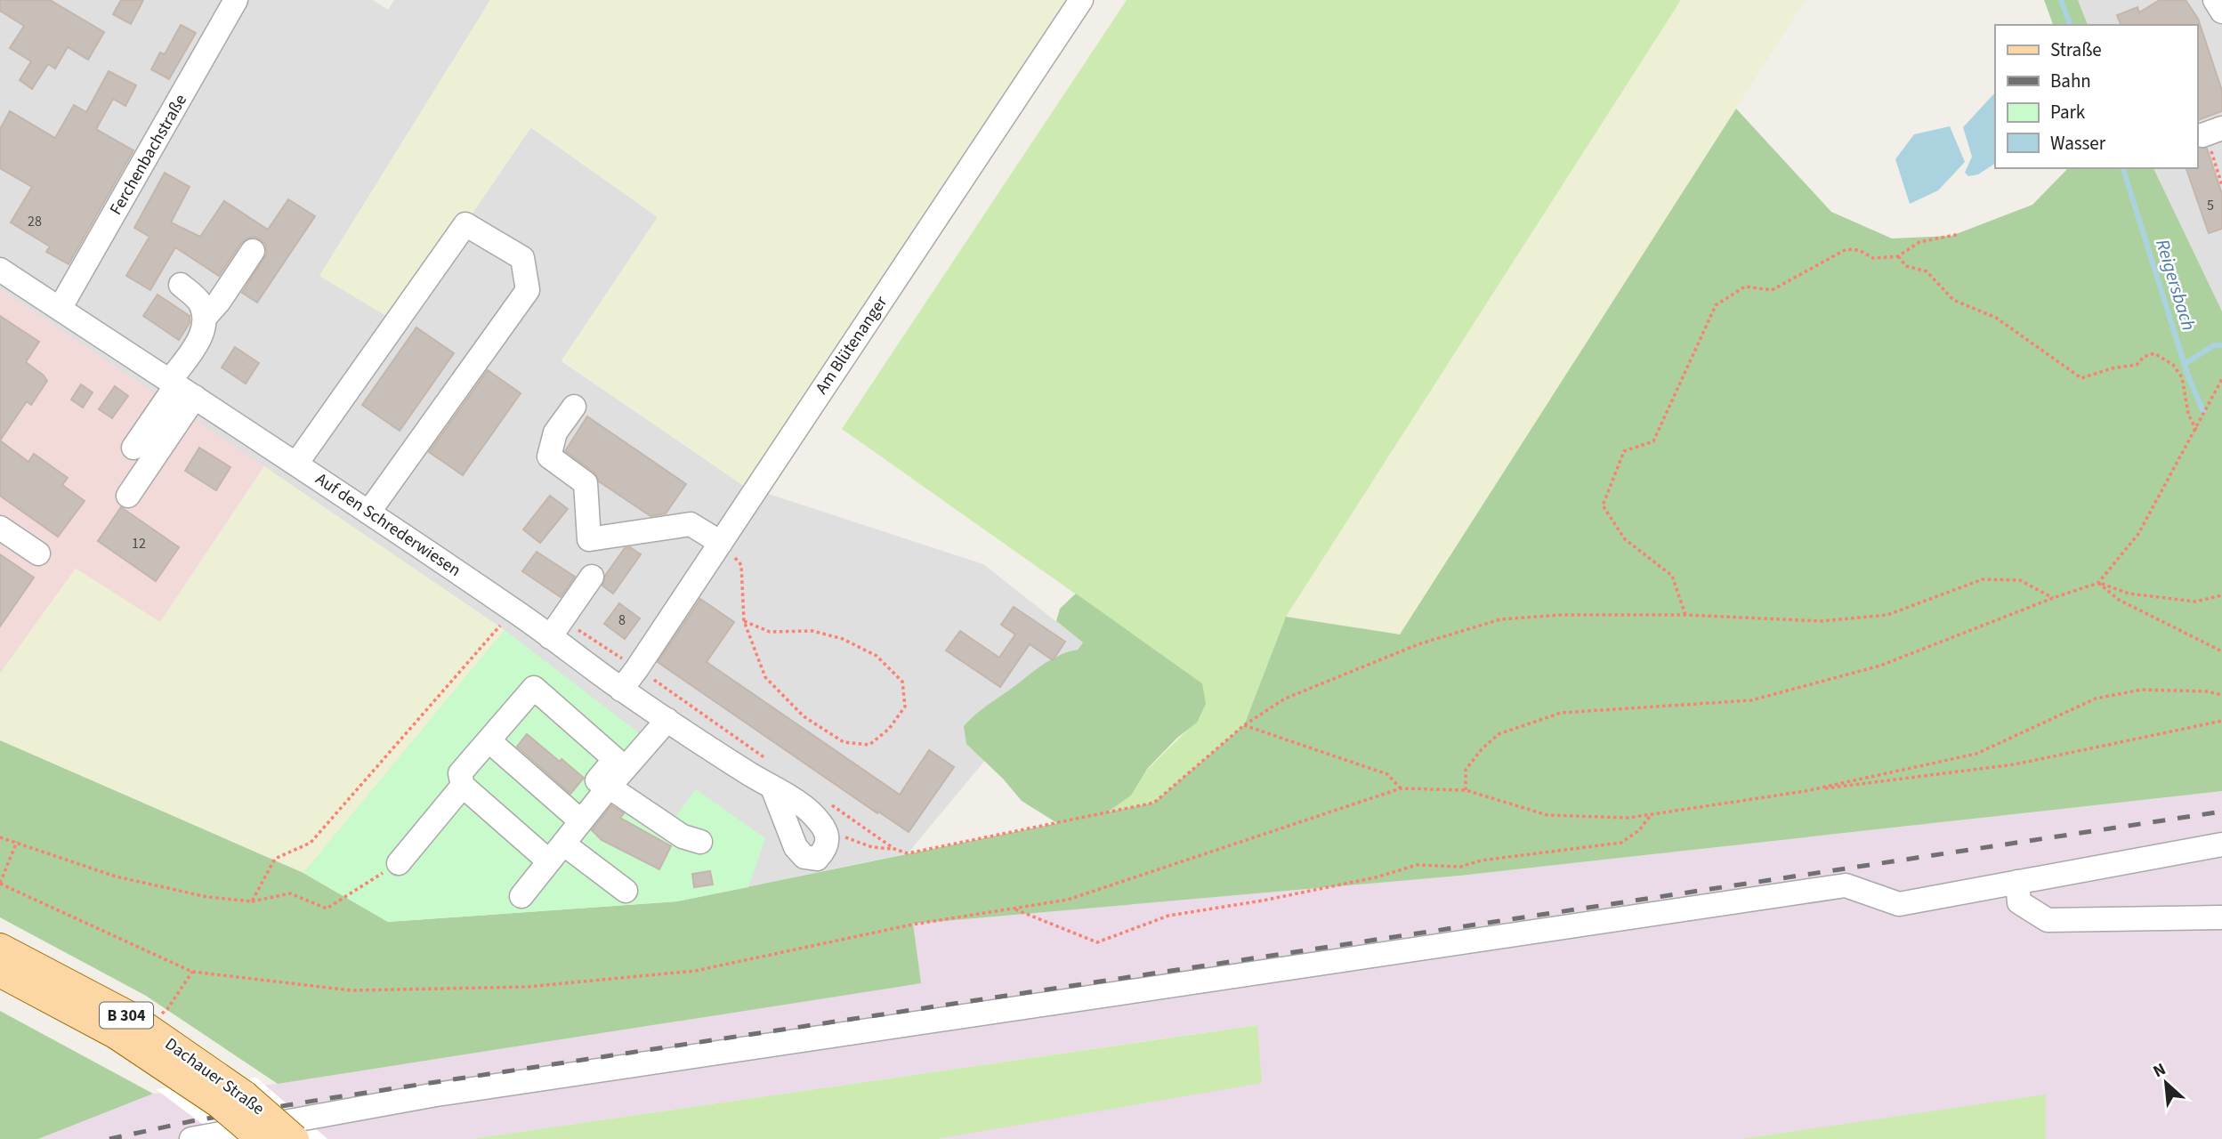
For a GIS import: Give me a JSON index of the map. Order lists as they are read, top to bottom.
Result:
{
  "streets": {
    "main road": ["B 304", "Dachauer Straße"],
    "street": ["Ferchenbachstraße", "Am Blütenanger", "Auf den Schrederwiesen"]
  },
  "crossings": [
    ["Ferchenbachstraße", "Auf den Schrederwiesen"],
    ["Am Blütenanger", "Auf den Schrederwiesen"]
  ],
  "water": ["Reigersbach"],
  "house_numbers": [
    "5",
    "28",
    "12",
    "8"
  ],
  "legend": [
    "Straße",
    "Bahn",
    "Park",
    "Wasser"
  ],
  "north": "top left"
}
